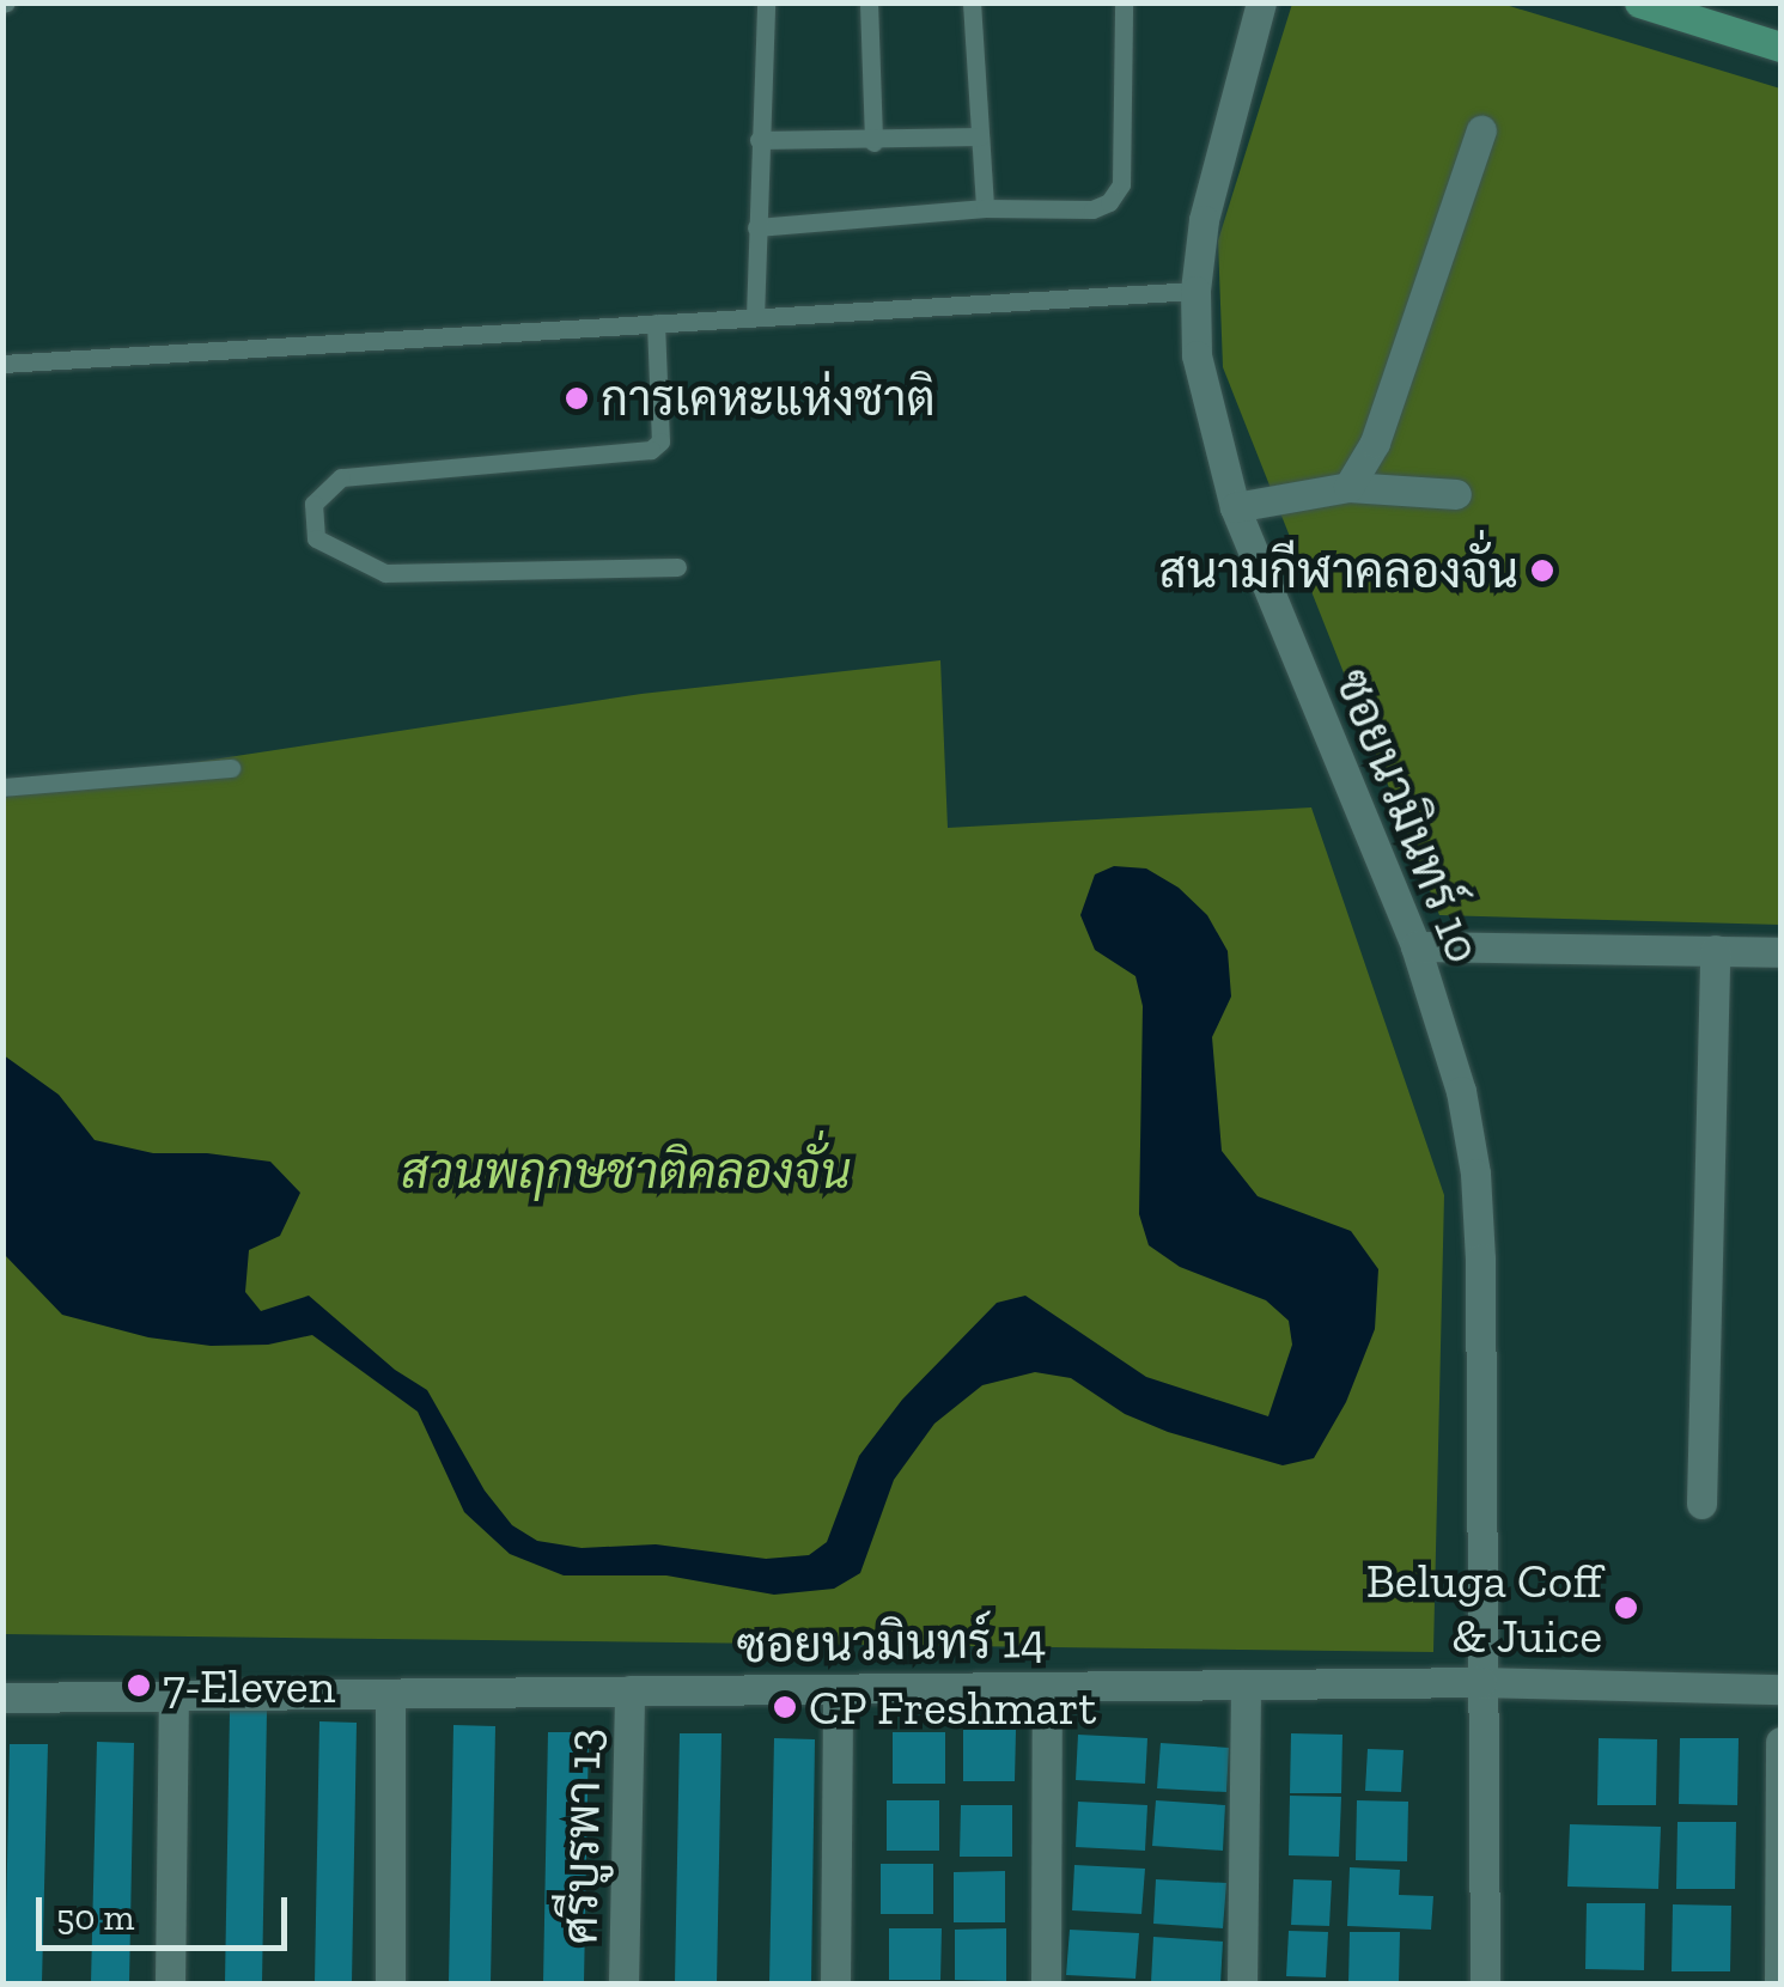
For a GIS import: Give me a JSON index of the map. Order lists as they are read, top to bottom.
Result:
{
  "streets": {
    "street": ["ซอยนวมินทร์ 10", "ซอยนวมินทร์ 14", "ศรีบูรพา 13"]
  },
  "crossings": [
    ["ซอยนวมินทร์ 10", "ซอยนวมินทร์ 14"],
    ["ซอยนวมินทร์ 14", "ศรีบูรพา 13"]
  ],
  "parks": ["สวนพฤกษชาติคลองจั่น"],
  "places": [
    "การเคหะแห่งชาติ",
    "สนามกีฬาคลองจั่น",
    "Beluga Coff & Juice",
    "7-Eleven",
    "CP Freshmart"
  ],
  "scale_bar": "50 m"
}
